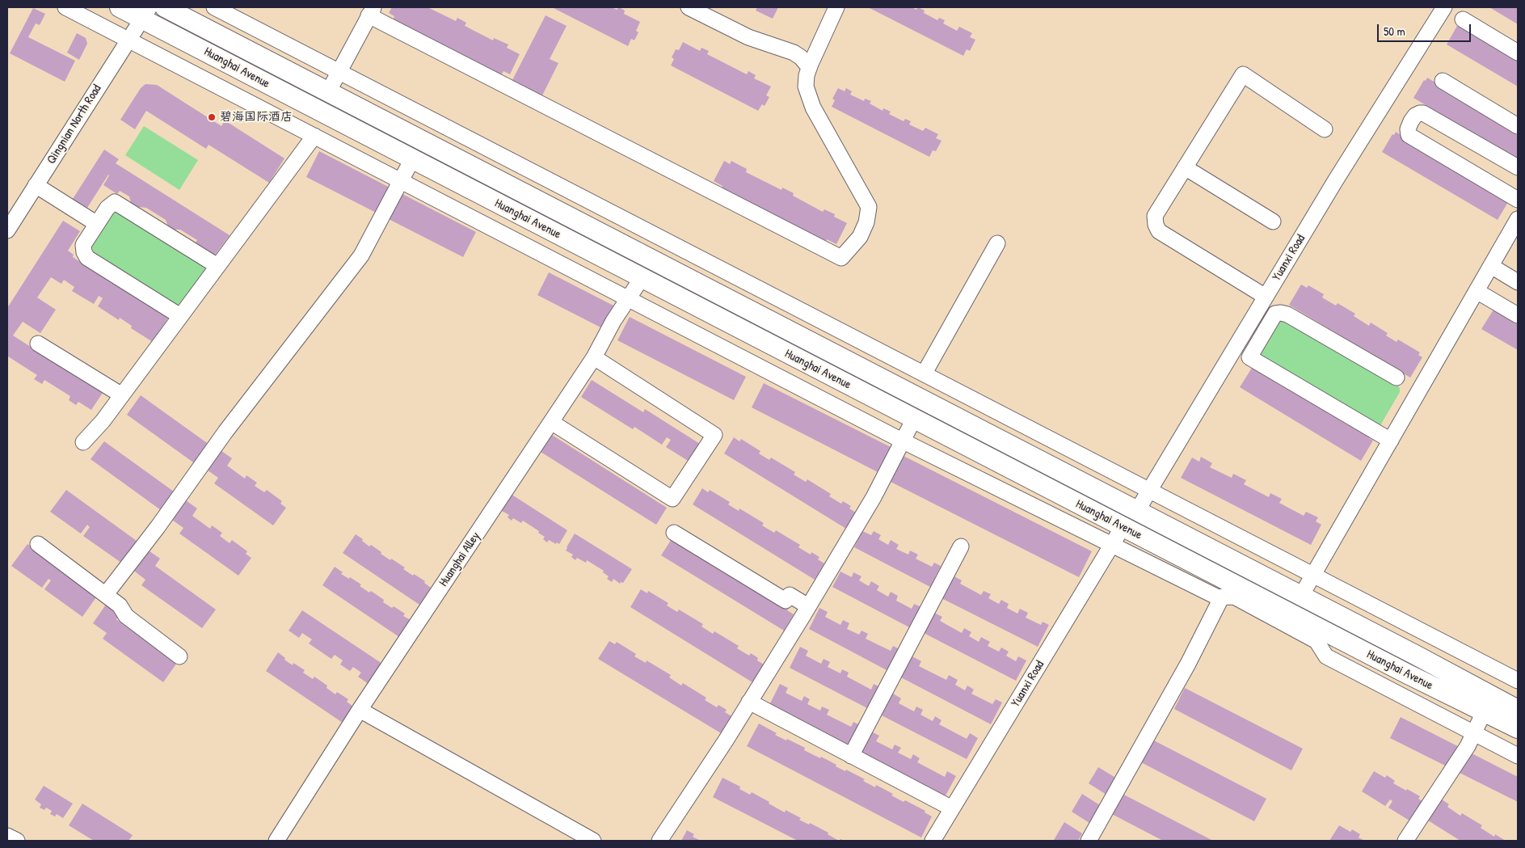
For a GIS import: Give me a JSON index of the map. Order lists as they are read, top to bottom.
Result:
{
  "streets": {
    "main road": ["Huanghai Avenue"],
    "street": ["Qingnian North Road", "Yuanxi Road", "Huanghai Alley"]
  },
  "crossings": [
    ["Huanghai Avenue", "Qingnian North Road"],
    ["Huanghai Avenue", "Yuanxi Road"],
    ["Huanghai Avenue", "Huanghai Alley"]
  ],
  "places": ["碧海国际酒店"],
  "scale_bar": "50 m"
}
